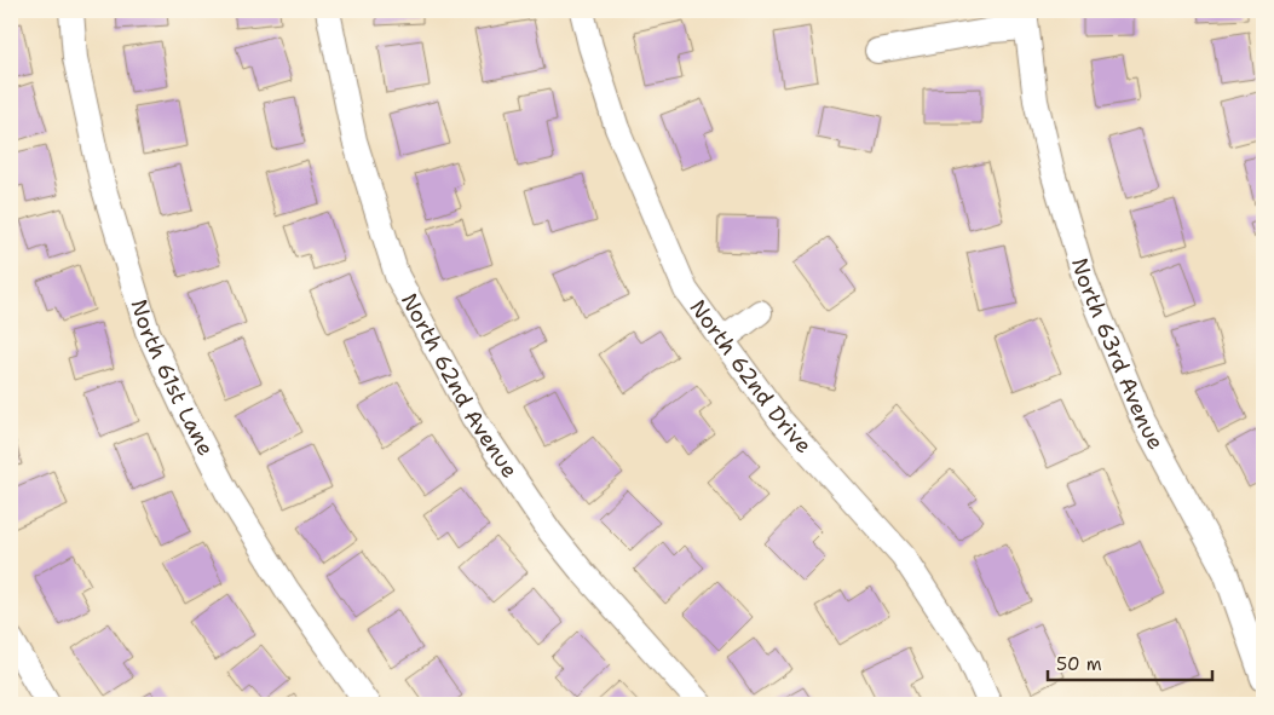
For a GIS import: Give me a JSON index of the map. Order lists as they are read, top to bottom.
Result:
{
  "streets": {
    "street": [
      "North 63rd Avenue",
      "North 61st Lane",
      "North 62nd Drive",
      "North 62nd Avenue"
    ]
  },
  "scale_bar": "50 m"
}
